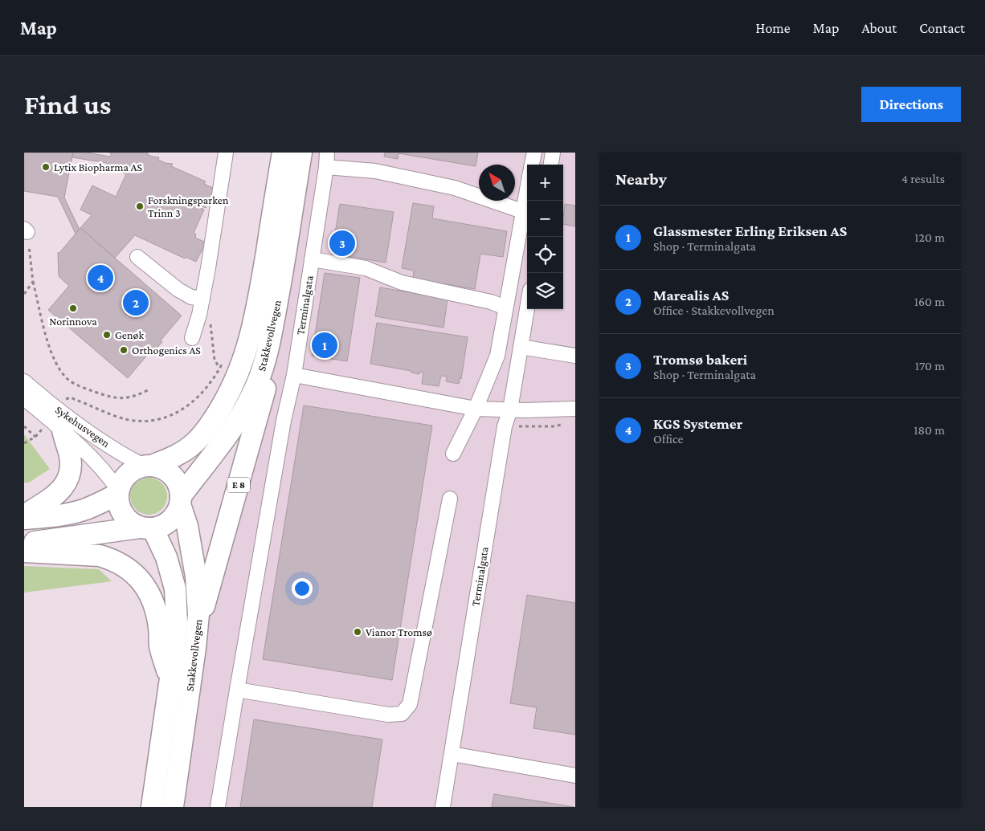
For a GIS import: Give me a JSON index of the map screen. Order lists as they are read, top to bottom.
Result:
{
  "streets": {
    "highway": ["Stakkevollvegen", "E 8"],
    "street": ["Terminalgata", "Sykehusvegen"]
  },
  "crossings": [
    ["Stakkevollvegen", "Sykehusvegen"],
    ["Stakkevollvegen", "E 8"],
    ["Sykehusvegen", "E 8"]
  ],
  "places": [
    "Lytix Biopharma AS",
    "Forskningsparken Trinn 3",
    "Norinnova",
    "Genøk",
    "Orthogenics AS",
    "Vianor Tromsø"
  ],
  "north": "top left",
  "page": {
    "header": "Map",
    "nav": [
      "Home",
      "Map",
      "About",
      "Contact"
    ],
    "buttons": "Directions",
    "title": "Find us",
    "heading": ["Nearby", "4 results"],
    "map_buttons": ["+", "−"],
    "list": [
      {
        "mark": "1",
        "name": "Glassmester Erling Eriksen AS",
        "note": "Shop · Terminalgata",
        "value": "120 m"
      },
      {
        "mark": "2",
        "name": "Marealis AS",
        "note": "Office · Stakkevollvegen",
        "value": "160 m"
      },
      {
        "mark": "3",
        "name": "Tromsø bakeri",
        "note": "Shop · Terminalgata",
        "value": "170 m"
      },
      {
        "mark": "4",
        "name": "KGS Systemer",
        "note": "Office",
        "value": "180 m"
      }
    ],
    "pins": [
      "3",
      "4",
      "2",
      "1"
    ]
  }
}
